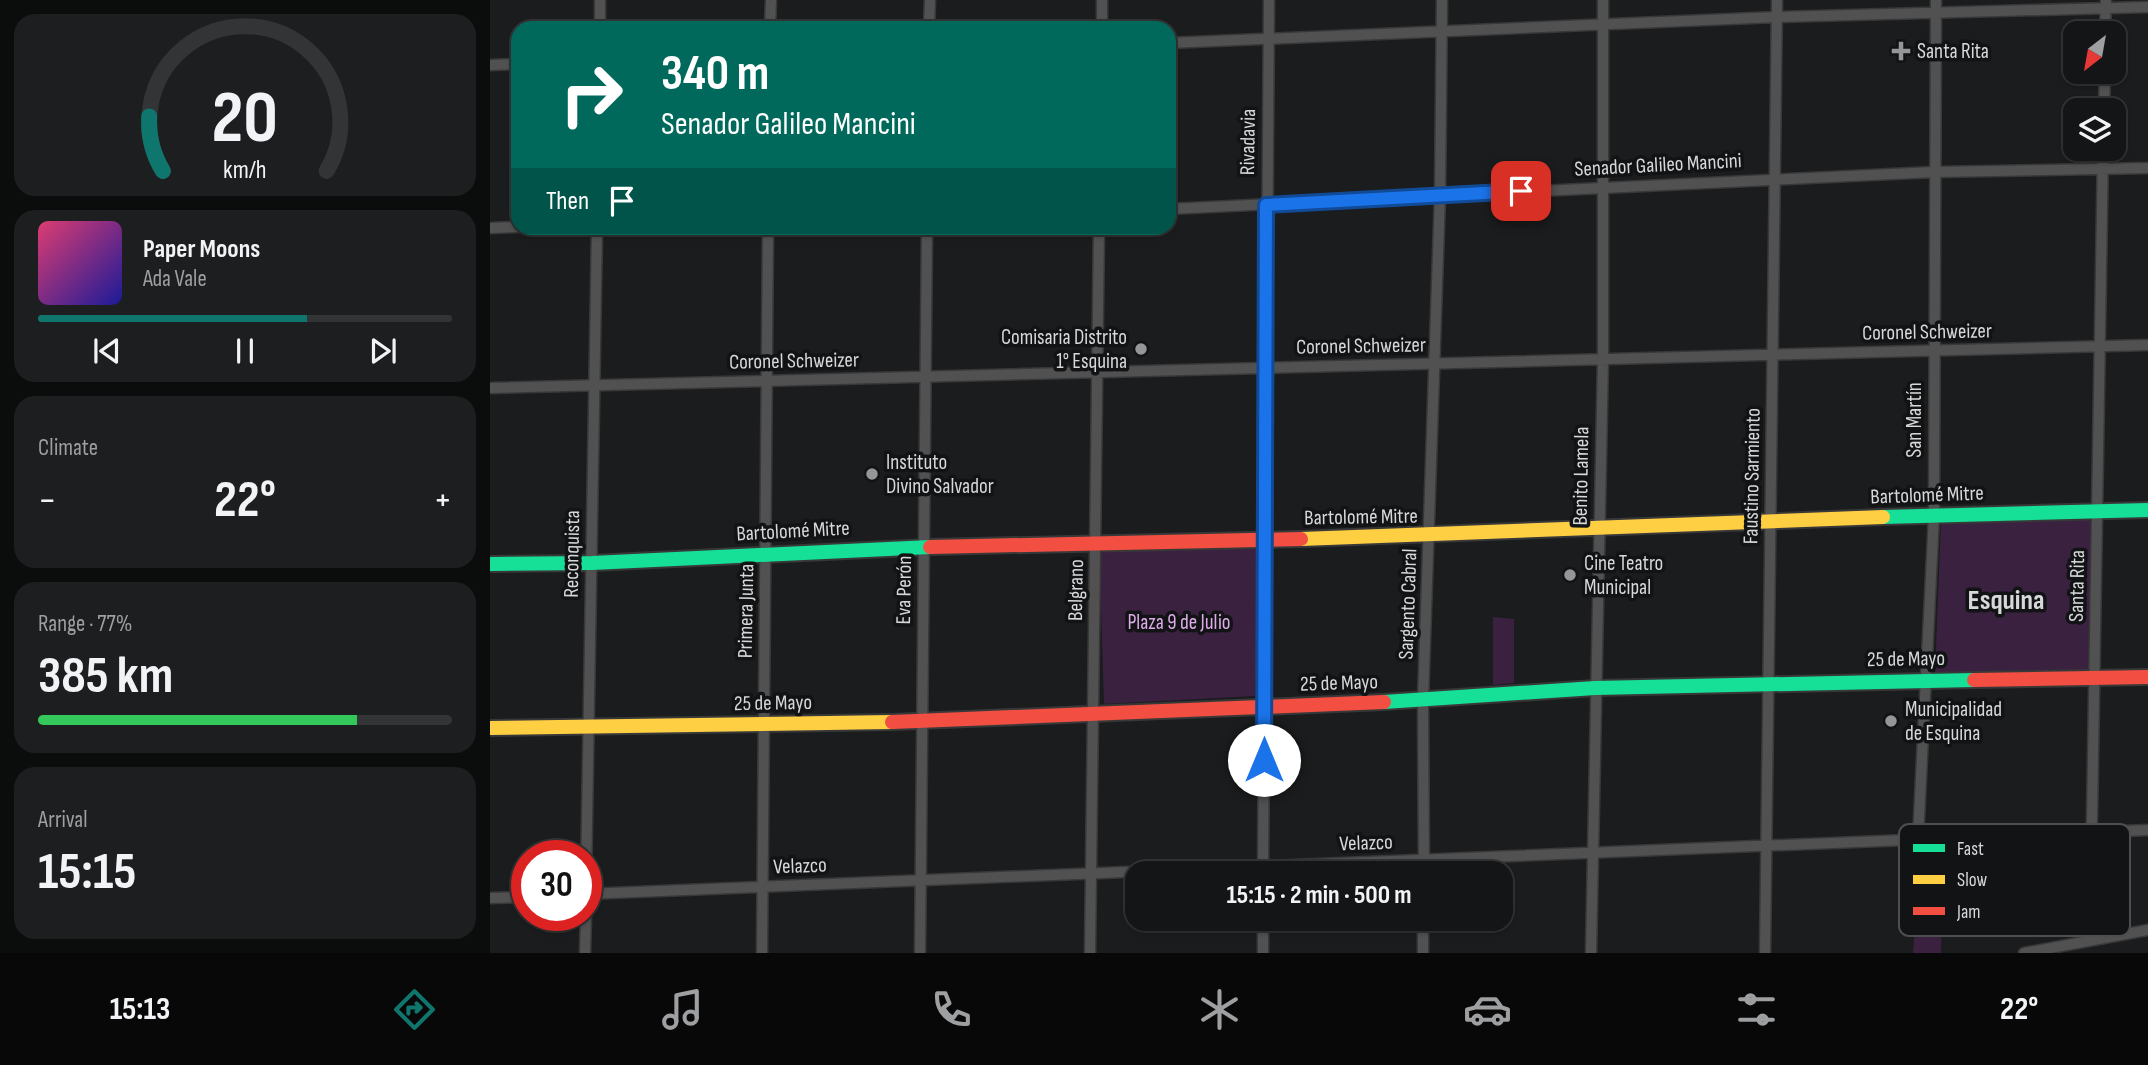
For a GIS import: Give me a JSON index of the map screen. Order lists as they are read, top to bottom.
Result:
{
  "streets": {
    "street": [
      "Rivadavia",
      "Senador Galileo Mancini",
      "Coronel Schweizer",
      "San Martín",
      "Benito Lamela",
      "Faustino Sarmiento",
      "Bartolomé Mitre",
      "Reconquista",
      "Santa Rita",
      "Eva Perón",
      "Belgrano",
      "Sargento Cabral",
      "Primera Junta",
      "25 de Mayo",
      "Velazco"
    ]
  },
  "crossings": [
    ["Rivadavia", "Senador Galileo Mancini"],
    ["Rivadavia", "Coronel Schweizer"],
    ["Rivadavia", "Bartolomé Mitre"],
    ["Rivadavia", "25 de Mayo"],
    ["Senador Galileo Mancini", "San Martín"],
    ["Senador Galileo Mancini", "Benito Lamela"],
    ["Senador Galileo Mancini", "Faustino Sarmiento"],
    ["Senador Galileo Mancini", "Santa Rita"],
    ["Senador Galileo Mancini", "Sargento Cabral"],
    ["Coronel Schweizer", "San Martín"],
    ["Coronel Schweizer", "Benito Lamela"],
    ["Coronel Schweizer", "Faustino Sarmiento"],
    ["Coronel Schweizer", "Reconquista"],
    ["Coronel Schweizer", "Santa Rita"],
    ["Coronel Schweizer", "Eva Perón"],
    ["Coronel Schweizer", "Belgrano"],
    ["Coronel Schweizer", "Sargento Cabral"],
    ["Coronel Schweizer", "Primera Junta"],
    ["San Martín", "Bartolomé Mitre"],
    ["San Martín", "25 de Mayo"],
    ["Benito Lamela", "Bartolomé Mitre"],
    ["Benito Lamela", "25 de Mayo"],
    ["Benito Lamela", "Velazco"],
    ["Faustino Sarmiento", "Bartolomé Mitre"],
    ["Faustino Sarmiento", "25 de Mayo"],
    ["Faustino Sarmiento", "Velazco"],
    ["Bartolomé Mitre", "Reconquista"],
    ["Bartolomé Mitre", "Santa Rita"],
    ["Bartolomé Mitre", "Eva Perón"],
    ["Bartolomé Mitre", "Belgrano"],
    ["Bartolomé Mitre", "Sargento Cabral"],
    ["Bartolomé Mitre", "Primera Junta"],
    ["Reconquista", "25 de Mayo"],
    ["Santa Rita", "25 de Mayo"],
    ["Eva Perón", "25 de Mayo"],
    ["Eva Perón", "Velazco"],
    ["Belgrano", "25 de Mayo"],
    ["Belgrano", "Velazco"],
    ["Sargento Cabral", "25 de Mayo"],
    ["Sargento Cabral", "Velazco"],
    ["Primera Junta", "25 de Mayo"],
    ["Primera Junta", "Velazco"]
  ],
  "districts": ["Esquina"],
  "parks": ["Plaza 9 de Julio"],
  "places": {
    "health": ["Santa Rita"],
    "other": [
      "Comisaria Distrito 1° Esquina",
      "Instituto Divino Salvador",
      "Cine Teatro Municipal",
      "Municipalidad de Esquina"
    ]
  },
  "legend": ["Fast", "Slow", "Jam"],
  "north": "bottom left",
  "page": {
    "turn": ["340 m", "Senador Galileo Mancini"],
    "then": "Then",
    "song": ["Paper Moons", "Ada Vale"],
    "tile": [
      "Climate",
      ["Range · 77%", "385 km"],
      ["Arrival", "15:15"]
    ],
    "heat": ["−", "22°", "+"],
    "limit": "30",
    "trip": "15:15 · 2 min · 500 m",
    "tabs": ["15:13", "22°"],
    "gauge": ["20", "km/h"]
  }
}
